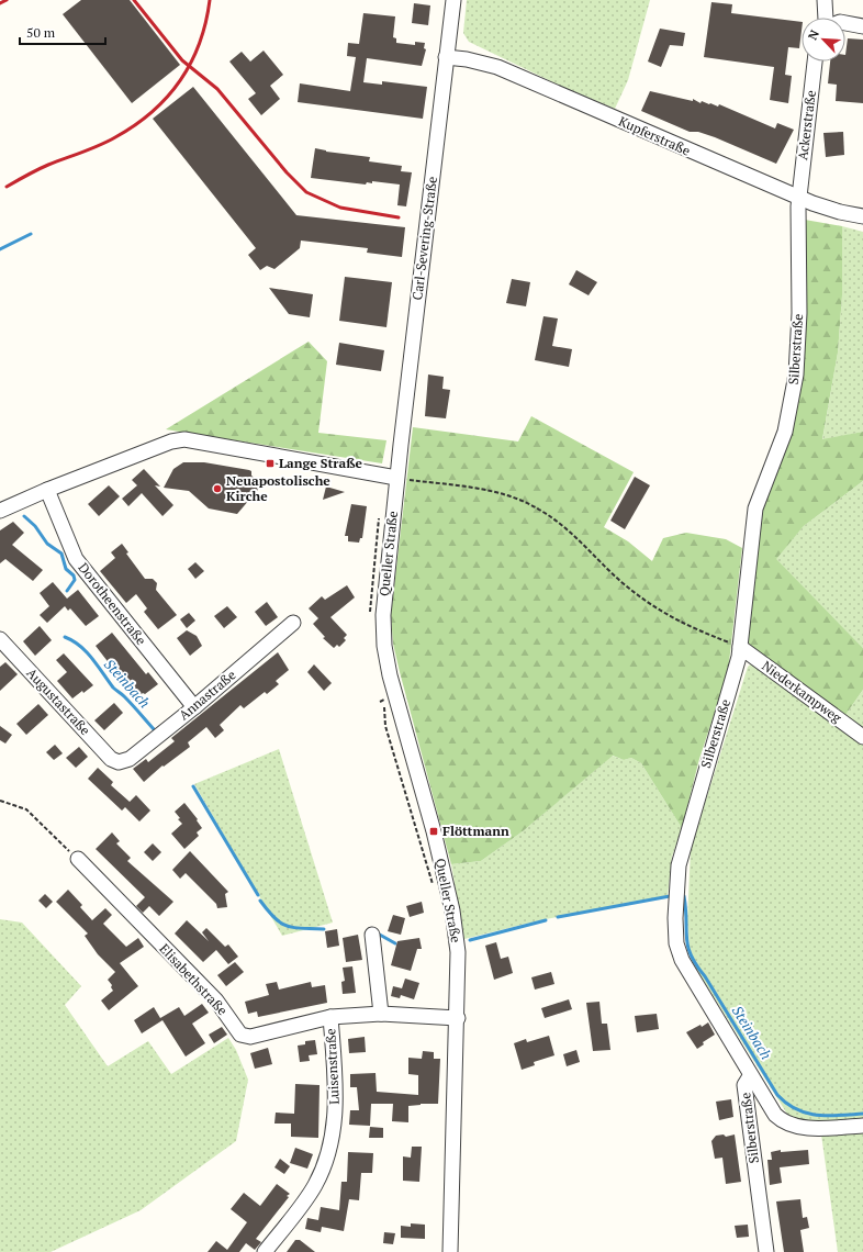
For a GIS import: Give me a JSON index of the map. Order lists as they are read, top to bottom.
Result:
{
  "streets": {
    "street": [
      "Ackerstraße",
      "Kupferstraße",
      "Carl-Severing-Straße",
      "Silberstraße",
      "Queller Straße",
      "Dorotheenstraße",
      "Niederkampweg",
      "Annastraße",
      "Augustastraße",
      "Elisabethstraße",
      "Luisenstraße"
    ]
  },
  "crossings": [
    ["Ackerstraße", "Kupferstraße"],
    ["Ackerstraße", "Silberstraße"],
    ["Kupferstraße", "Carl-Severing-Straße"],
    ["Kupferstraße", "Silberstraße"],
    ["Carl-Severing-Straße", "Queller Straße"],
    ["Silberstraße", "Niederkampweg"],
    ["Queller Straße", "Elisabethstraße"],
    ["Dorotheenstraße", "Annastraße"],
    ["Annastraße", "Augustastraße"],
    ["Elisabethstraße", "Luisenstraße"]
  ],
  "water": ["Steinbach"],
  "places": {
    "transit": ["Lange Straße", "Flöttmann"],
    "other": ["Neuapostolische Kirche"]
  },
  "scale_bar": "50 m",
  "north": "top left"
}
